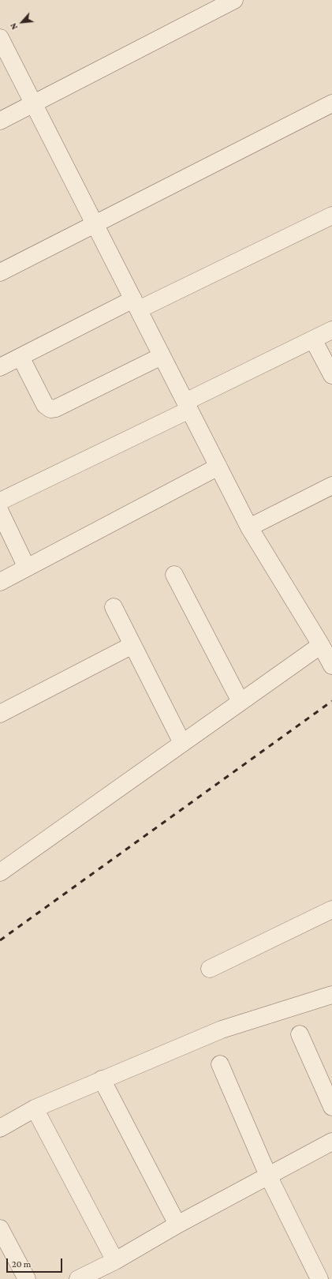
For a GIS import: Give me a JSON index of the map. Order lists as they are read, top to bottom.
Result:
{
  "scale_bar": "20 m",
  "north": "bottom left"
}
